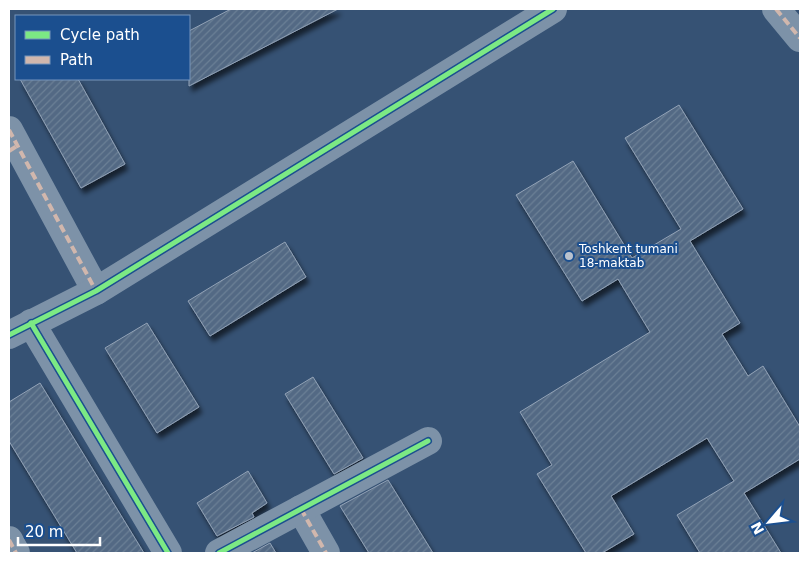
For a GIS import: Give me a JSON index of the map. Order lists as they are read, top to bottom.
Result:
{
  "places": ["Toshkent tumani 18-maktab"],
  "legend": ["Cycle path", "Path"],
  "scale_bar": "20 m",
  "north": "bottom left"
}
